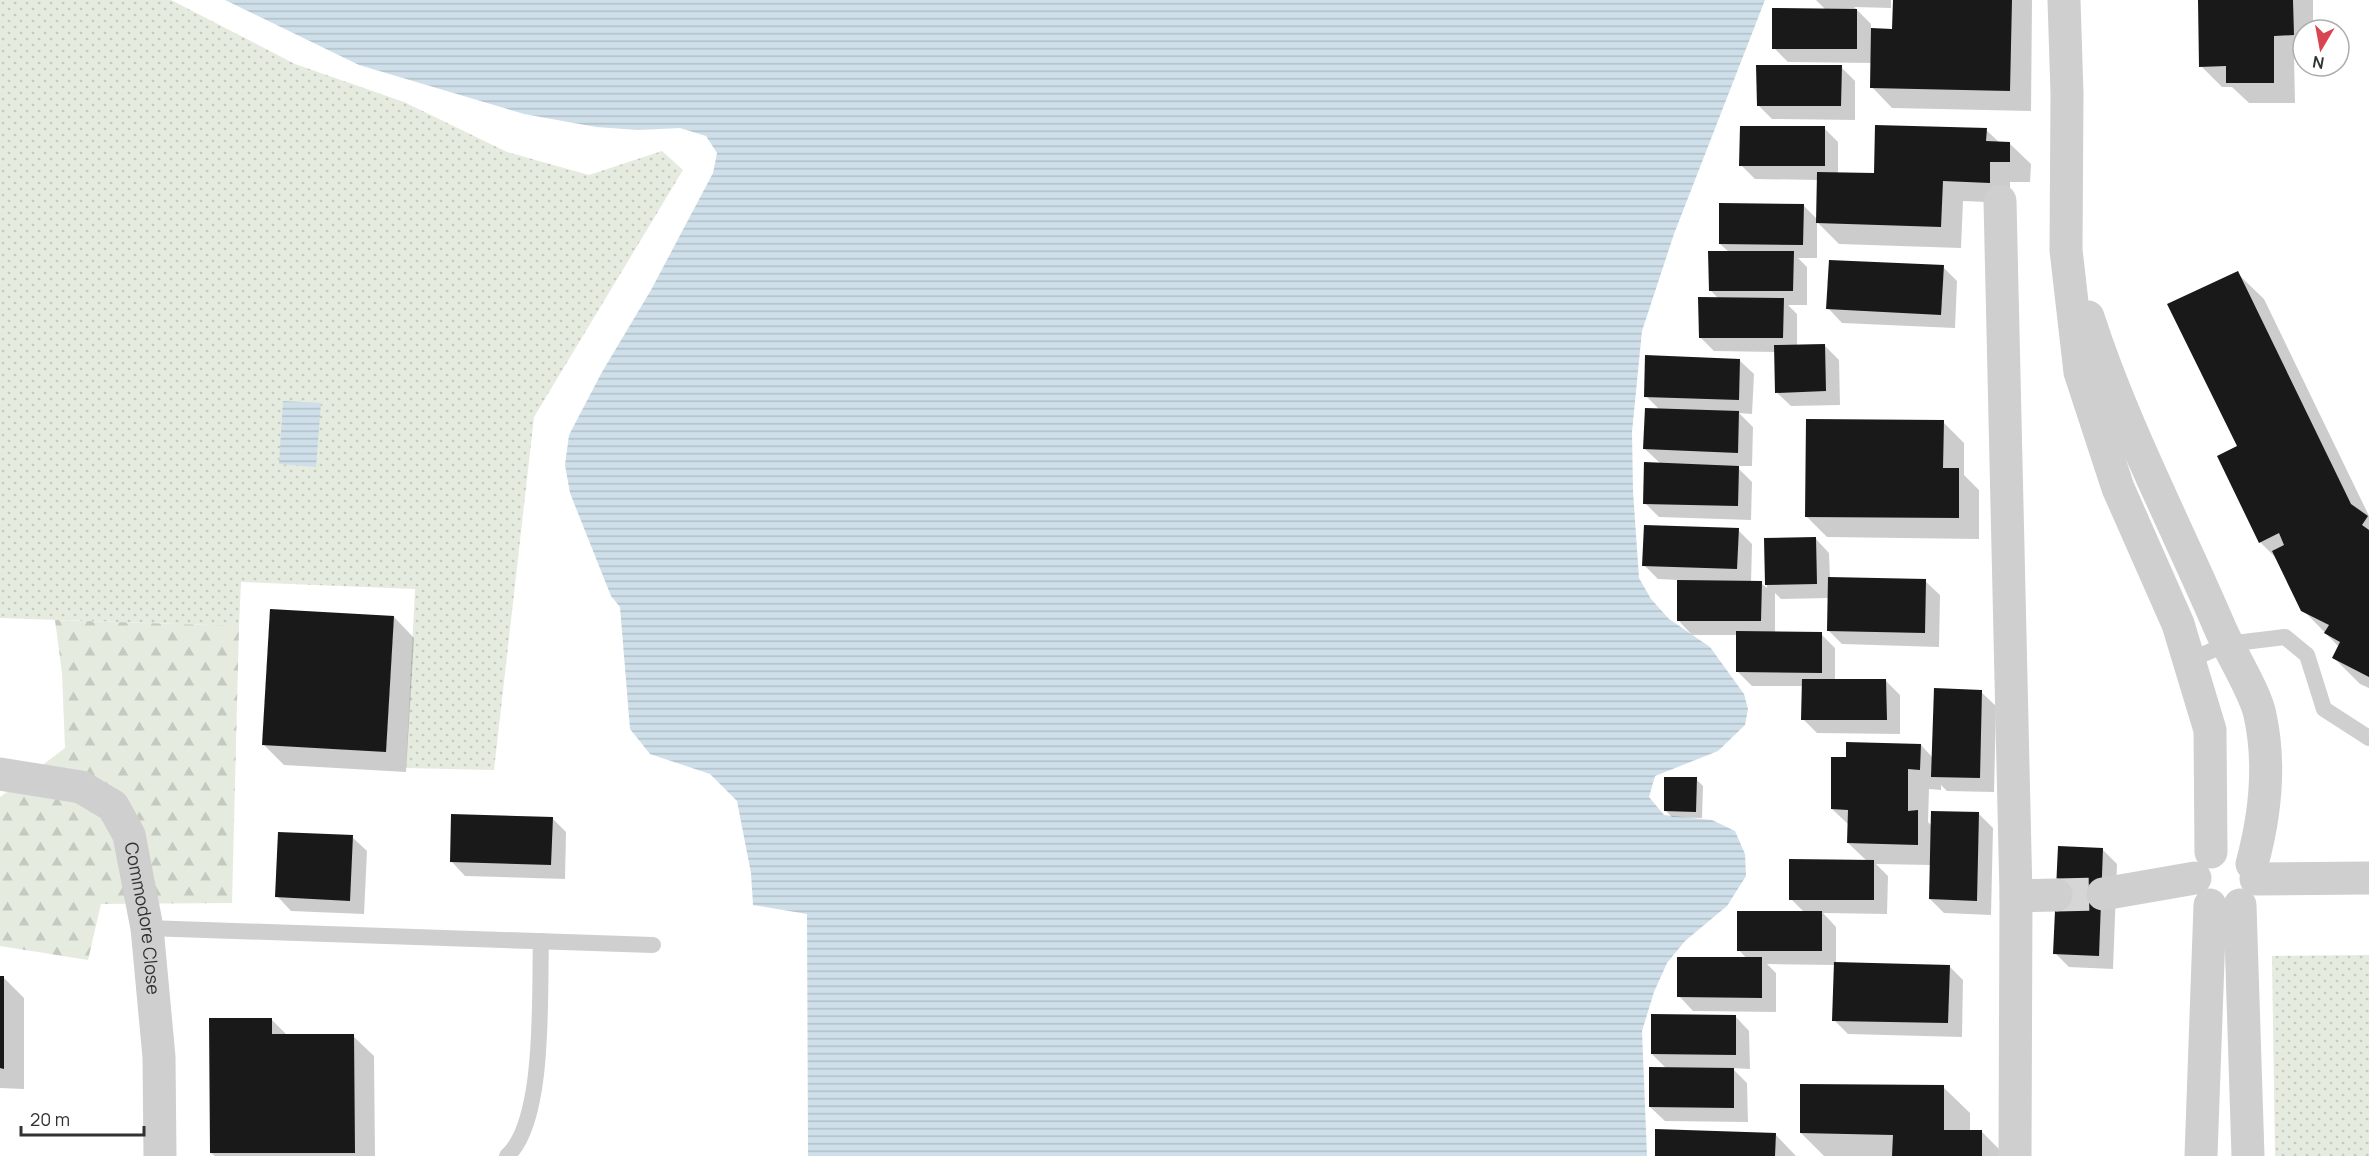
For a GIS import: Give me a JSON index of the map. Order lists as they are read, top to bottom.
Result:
{
  "streets": {
    "street": ["Commodore Close"]
  },
  "scale_bar": "20 m",
  "north": "bottom"
}
